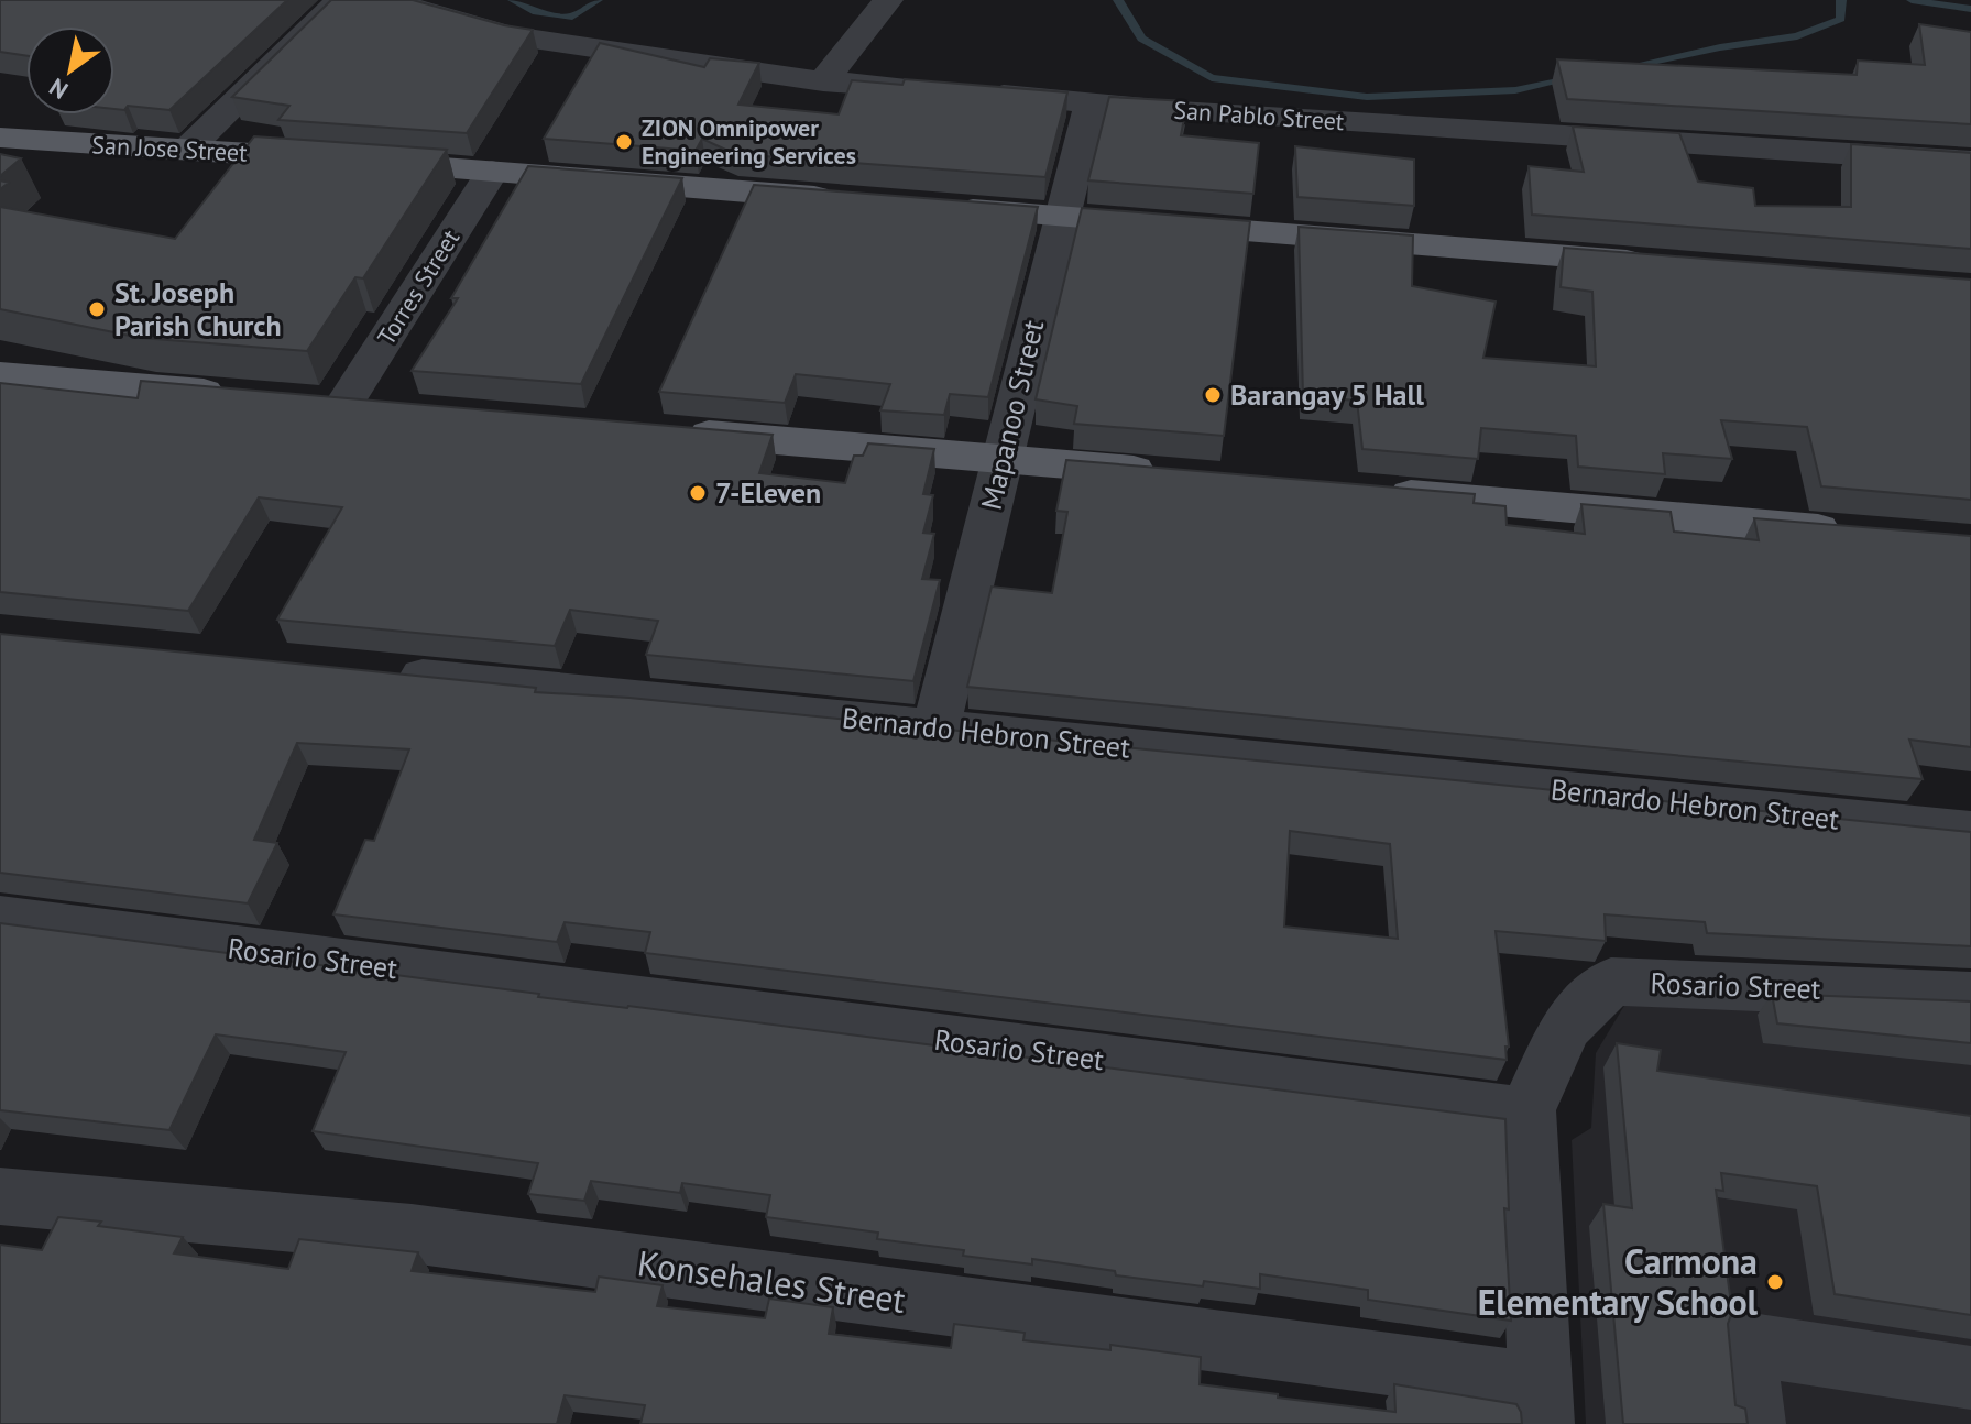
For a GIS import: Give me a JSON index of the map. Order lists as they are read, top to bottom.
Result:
{
  "streets": {
    "main road": ["San Jose Street"],
    "street": [
      "San Pablo Street",
      "Torres Street",
      "Mapanoo Street",
      "Bernardo Hebron Street",
      "Rosario Street",
      "Konsehales Street"
    ]
  },
  "crossings": [
    ["San Pablo Street", "Mapanoo Street"],
    ["San Jose Street", "Torres Street"],
    ["Mapanoo Street", "Bernardo Hebron Street"]
  ],
  "places": [
    "ZION Omnipower Engineering Services",
    "St. Joseph Parish Church",
    "Barangay 5 Hall",
    "7-Eleven",
    "Carmona Elementary School"
  ],
  "north": "bottom left"
}
